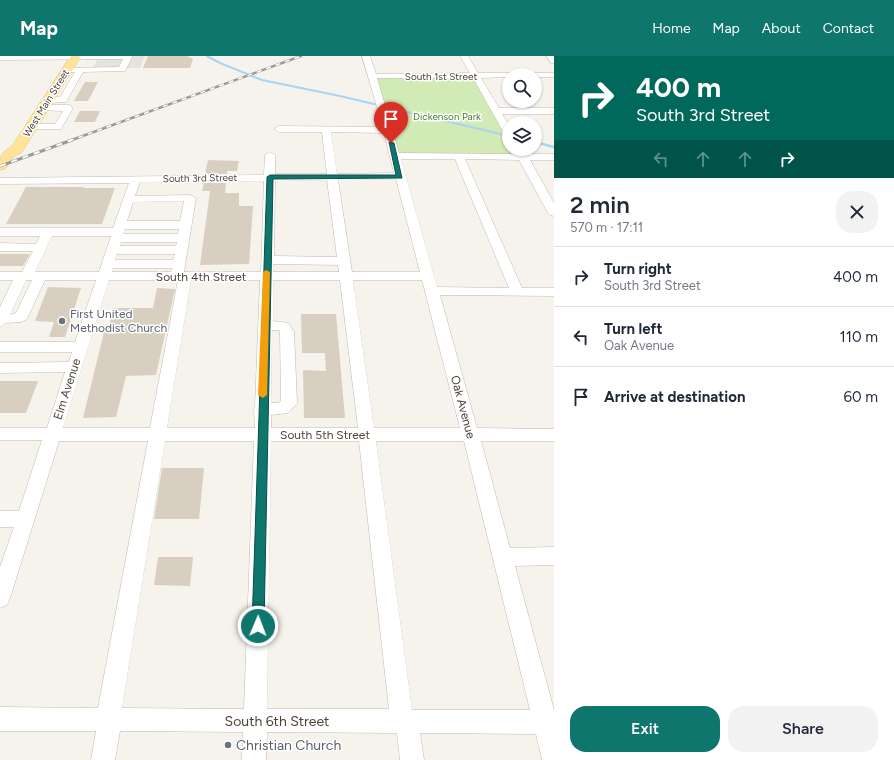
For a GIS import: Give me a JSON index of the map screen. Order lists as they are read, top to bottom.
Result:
{
  "streets": {
    "main road": ["West Main Street"],
    "street": [
      "South 1st Street",
      "South 3rd Street",
      "South 4th Street",
      "Elm Avenue",
      "Oak Avenue",
      "South 5th Street",
      "South 6th Street"
    ]
  },
  "crossings": [
    ["South 1st Street", "Oak Avenue"],
    ["West Main Street", "South 3rd Street"],
    ["South 3rd Street", "Elm Avenue"],
    ["South 3rd Street", "Oak Avenue"],
    ["South 4th Street", "Elm Avenue"],
    ["South 4th Street", "Oak Avenue"],
    ["Elm Avenue", "South 5th Street"],
    ["Oak Avenue", "South 5th Street"],
    ["Oak Avenue", "South 6th Street"]
  ],
  "parks": ["Dickenson Park"],
  "places": ["First United Methodist Church", "Christian Church"],
  "page": {
    "header": "Map",
    "nav": [
      "Home",
      "Map",
      "About",
      "Contact"
    ],
    "turn": ["400 m", "South 3rd Street"],
    "heading": ["2 min", "570 m · 17:11"],
    "list": [
      {
        "name": "Turn right",
        "note": "South 3rd Street",
        "value": "400 m"
      },
      {
        "name": "Turn left",
        "note": "Oak Avenue",
        "value": "110 m"
      },
      {
        "name": "Arrive at destination",
        "value": "60 m"
      }
    ],
    "buttons": ["Exit", "Share"]
  }
}
